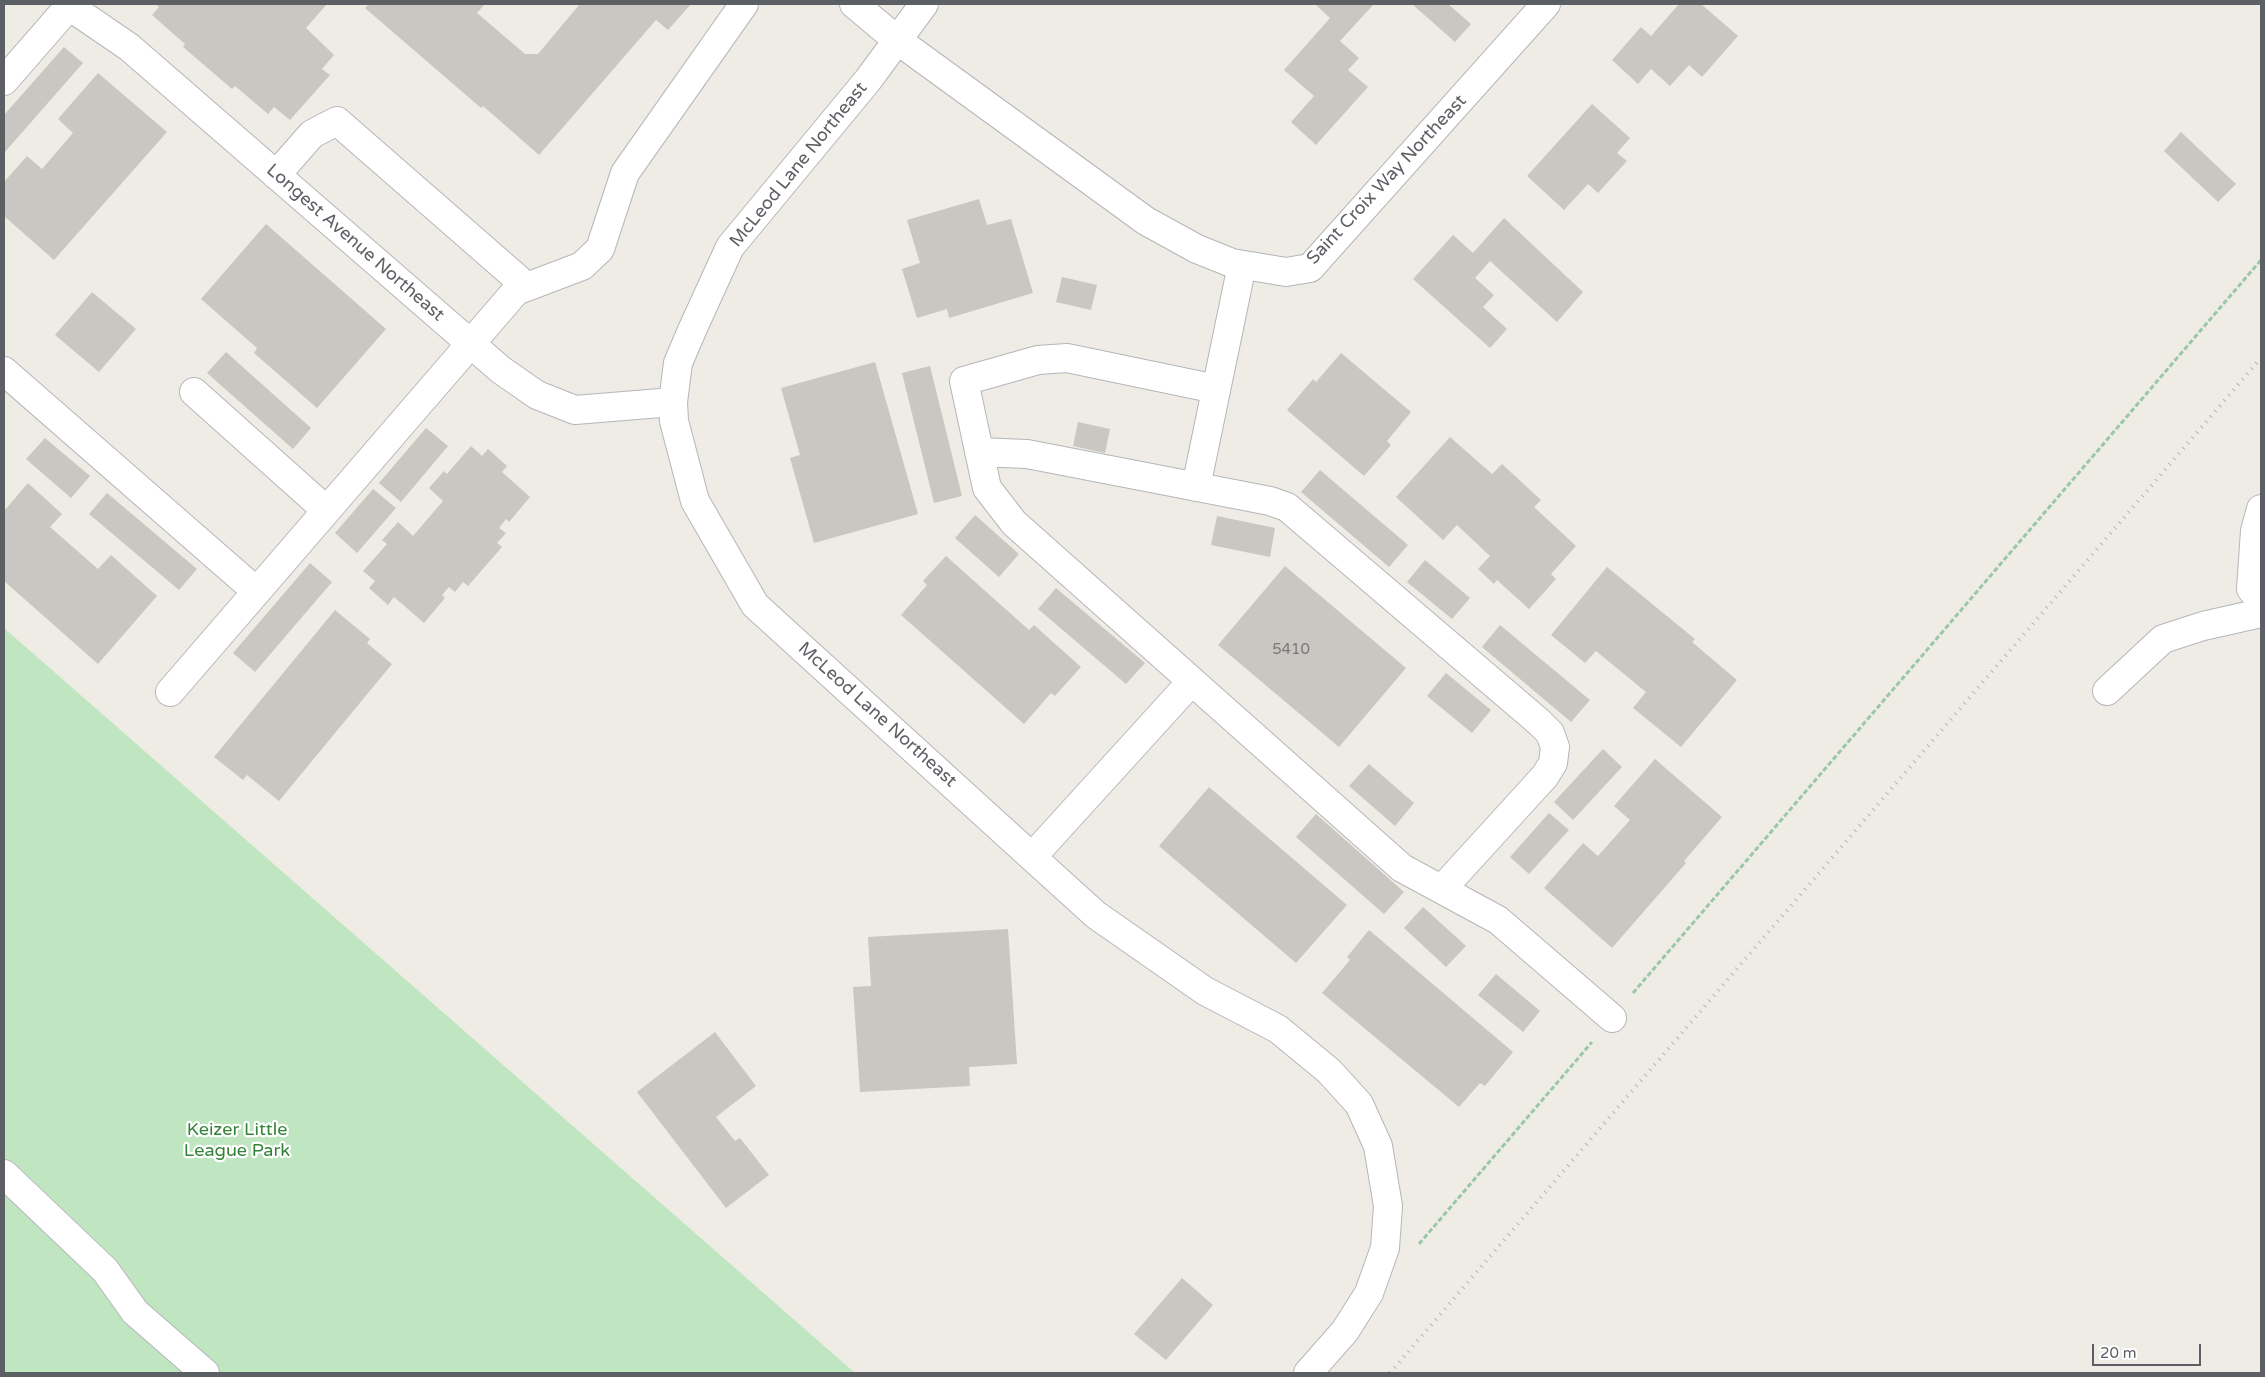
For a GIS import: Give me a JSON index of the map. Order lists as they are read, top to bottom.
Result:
{
  "streets": {
    "street": ["McLeod Lane Northeast", "Saint Croix Way Northeast", "Longest Avenue Northeast"]
  },
  "crossings": [
    ["McLeod Lane Northeast", "Saint Croix Way Northeast"],
    ["McLeod Lane Northeast", "Longest Avenue Northeast"]
  ],
  "parks": ["Keizer Little League Park"],
  "house_numbers": ["5410"],
  "scale_bar": "20 m"
}
